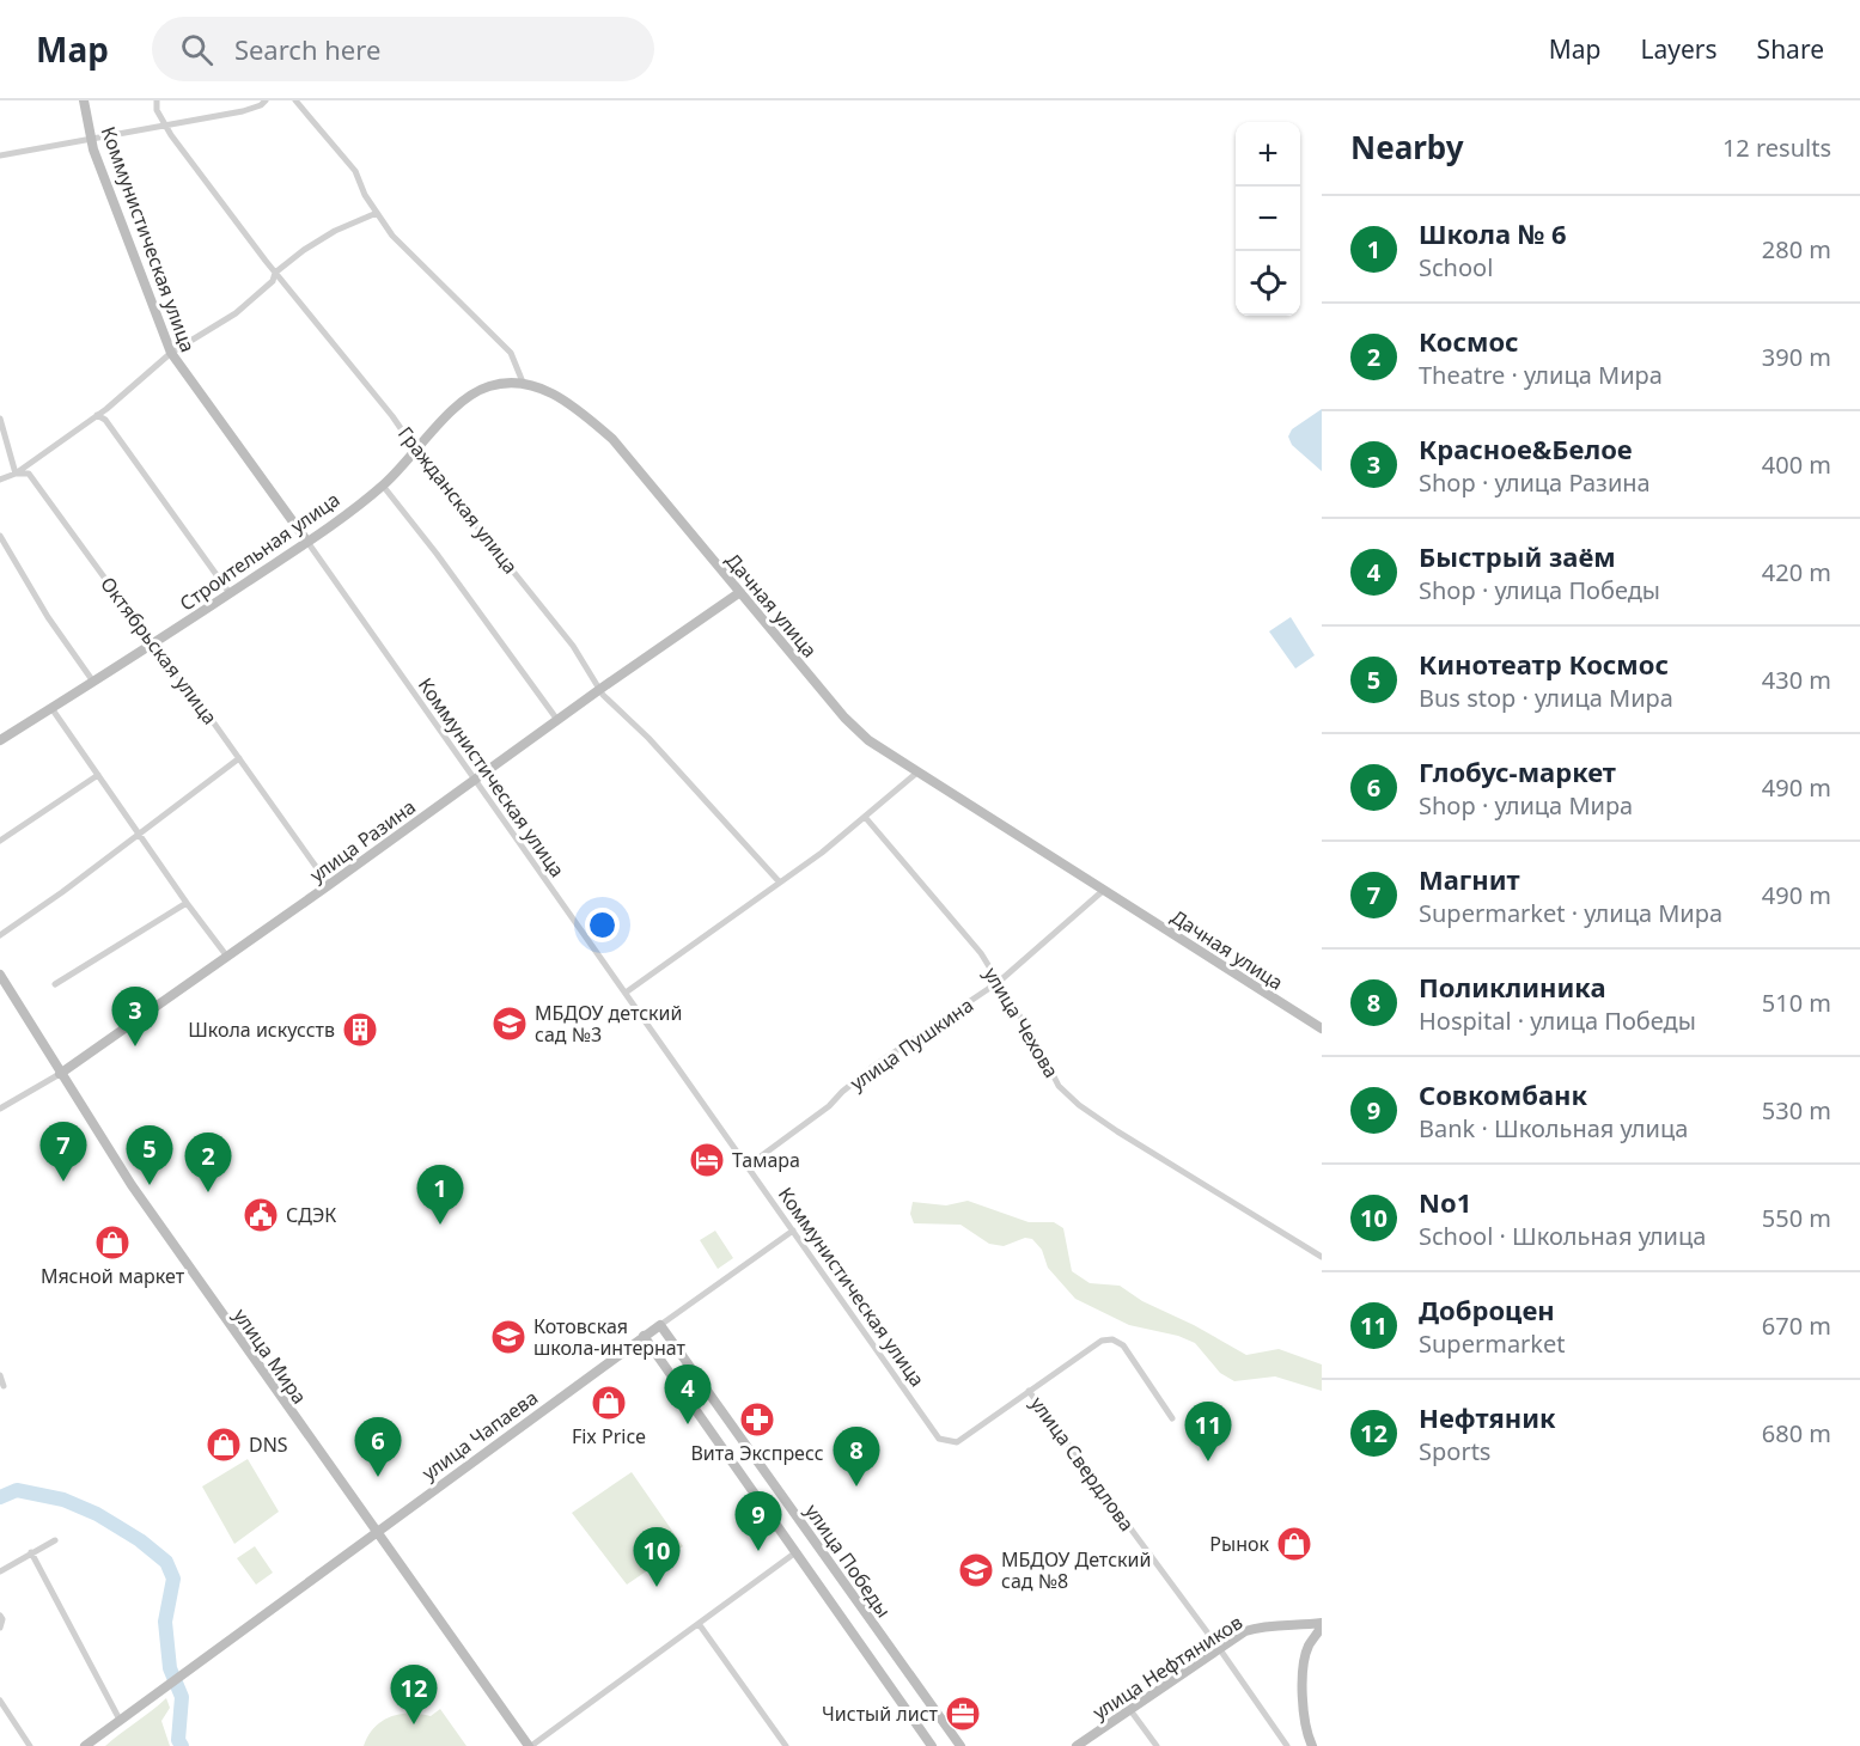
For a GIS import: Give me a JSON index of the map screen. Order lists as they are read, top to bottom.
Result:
{
  "streets": {
    "street": [
      "Коммунистическая улица",
      "Гражданская улица",
      "Строительная улица",
      "Дачная улица",
      "Октябрьская улица",
      "улица Разина",
      "улица Чехова",
      "улица Пушкина",
      "улица Мира",
      "улица Чапаева",
      "улица Свердлова",
      "улица Победы",
      "улица Нефтяников"
    ]
  },
  "crossings": [
    ["Коммунистическая улица", "Строительная улица"],
    ["Коммунистическая улица", "улица Разина"],
    ["Коммунистическая улица", "улица Пушкина"],
    ["Коммунистическая улица", "улица Чапаева"],
    ["Коммунистическая улица", "улица Свердлова"],
    ["Гражданская улица", "Строительная улица"],
    ["Гражданская улица", "улица Разина"],
    ["Строительная улица", "Дачная улица"],
    ["Строительная улица", "Октябрьская улица"],
    ["Дачная улица", "улица Разина"],
    ["Дачная улица", "улица Пушкина"],
    ["Октябрьская улица", "улица Разина"],
    ["улица Разина", "улица Мира"],
    ["улица Чехова", "улица Пушкина"],
    ["улица Мира", "улица Чапаева"],
    ["улица Чапаева", "улица Победы"],
    ["улица Свердлова", "улица Нефтяников"]
  ],
  "places": {
    "school or university": ["МБДОУ детский сад №3", "Котовская школа-интернат", "МБДОУ Детский сад №8"],
    "building": ["Школа искусств"],
    "hotel": ["Тамара"],
    "public building": ["СДЭК"],
    "shop": [
      "Мясной маркет",
      "Fix Price",
      "DNS",
      "Рынок"
    ],
    "pharmacy": ["Вита Экспресс"],
    "office": ["Чистый лист"]
  },
  "page": {
    "header": "Map",
    "search": "Search here",
    "nav": ["Map", "Layers", "Share"],
    "heading": ["Nearby", "12 results"],
    "map_buttons": ["+", "−"],
    "list": [
      {
        "mark": "1",
        "name": "Школа № 6",
        "note": "School",
        "value": "280 m"
      },
      {
        "mark": "2",
        "name": "Космос",
        "note": "Theatre · улица Мира",
        "value": "390 m"
      },
      {
        "mark": "3",
        "name": "Красное&Белое",
        "note": "Shop · улица Разина",
        "value": "400 m"
      },
      {
        "mark": "4",
        "name": "Быстрый заём",
        "note": "Shop · улица Победы",
        "value": "420 m"
      },
      {
        "mark": "5",
        "name": "Кинотеатр Космос",
        "note": "Bus stop · улица Мира",
        "value": "430 m"
      },
      {
        "mark": "6",
        "name": "Глобус-маркет",
        "note": "Shop · улица Мира",
        "value": "490 m"
      },
      {
        "mark": "7",
        "name": "Магнит",
        "note": "Supermarket · улица Мира",
        "value": "490 m"
      },
      {
        "mark": "8",
        "name": "Поликлиника",
        "note": "Hospital · улица Победы",
        "value": "510 m"
      },
      {
        "mark": "9",
        "name": "Совкомбанк",
        "note": "Bank · Школьная улица",
        "value": "530 m"
      },
      {
        "mark": "10",
        "name": "No1",
        "note": "School · Школьная улица",
        "value": "550 m"
      },
      {
        "mark": "11",
        "name": "Доброцен",
        "note": "Supermarket",
        "value": "670 m"
      },
      {
        "mark": "12",
        "name": "Нефтяник",
        "note": "Sports",
        "value": "680 m"
      }
    ],
    "pins": [
      "3",
      "7",
      "5",
      "2",
      "1",
      "4",
      "11",
      "6",
      "8",
      "9",
      "10",
      "12"
    ]
  }
}
